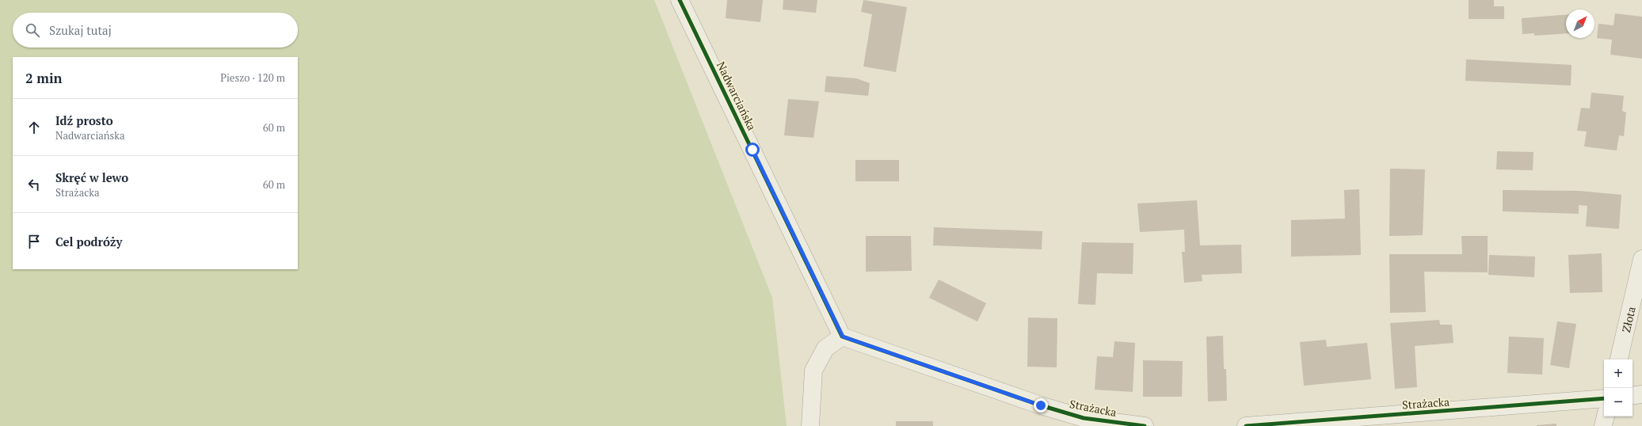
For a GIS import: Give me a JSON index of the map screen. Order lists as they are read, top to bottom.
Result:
{
  "streets": {
    "street": ["Nadwarciańska", "Złota", "Strażacka"]
  },
  "crossings": [
    ["Nadwarciańska", "Strażacka"]
  ],
  "north": "top right",
  "page": {
    "search": "Szukaj tutaj",
    "heading": ["2 min", "Pieszo · 120 m"],
    "list": [
      ["Idź prosto", "Nadwarciańska", "60 m"],
      ["Skręć w lewo", "Strażacka", "60 m"],
      "Cel podróży"
    ],
    "map_buttons": ["+", "−"]
  }
}
